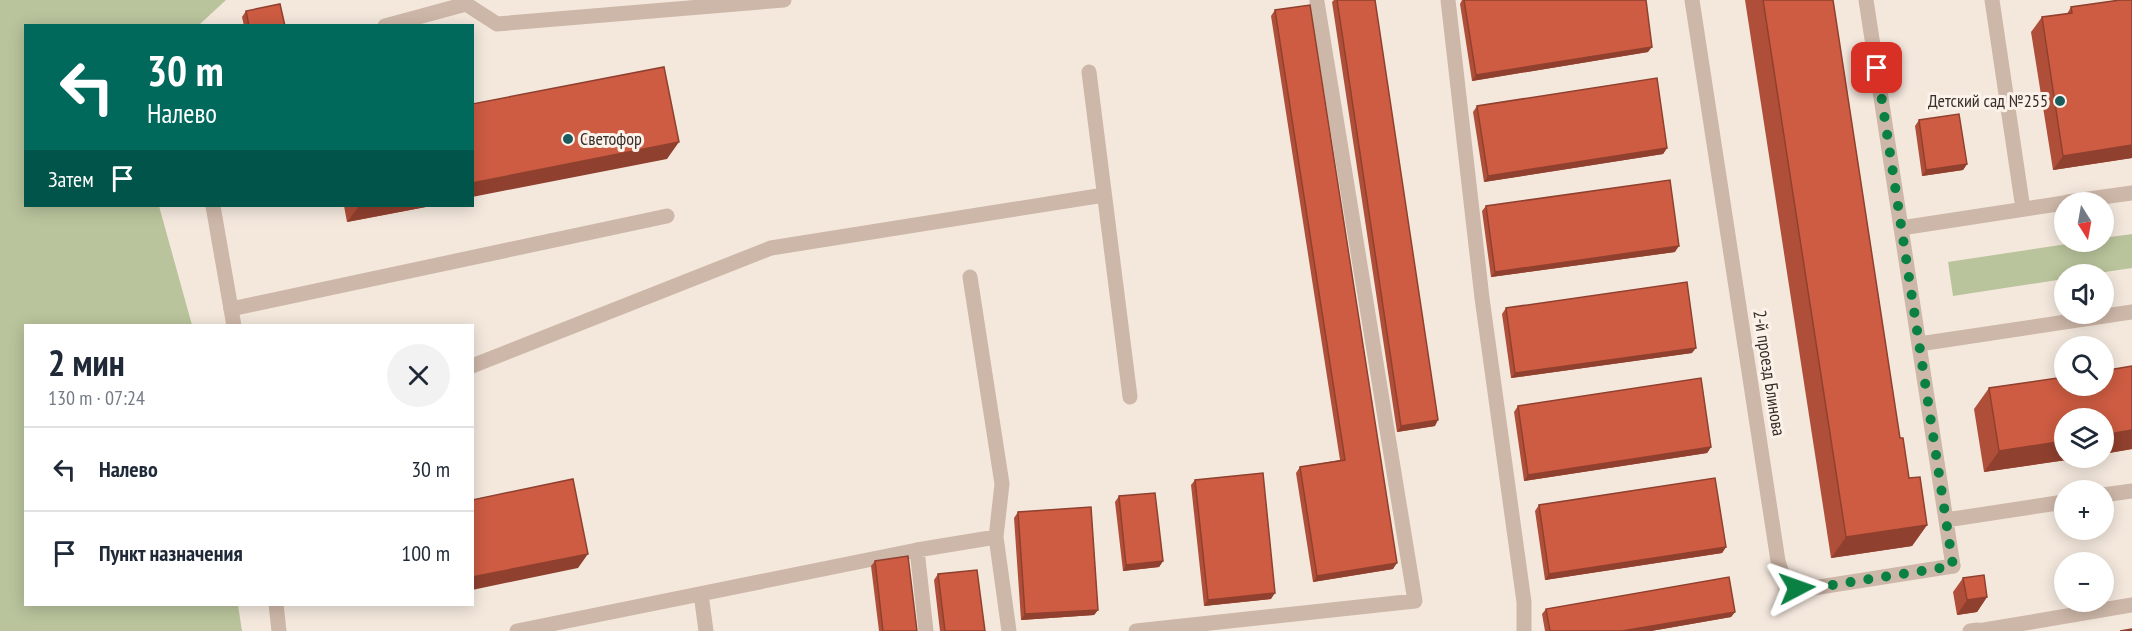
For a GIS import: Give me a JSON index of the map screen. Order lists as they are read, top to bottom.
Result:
{
  "streets": {
    "street": ["2-й проезд Блинова"]
  },
  "places": ["Детский сад №255", "Светофор"],
  "north": "bottom",
  "page": {
    "turn": ["30 m", "Налево"],
    "then": "Затем",
    "map_buttons": ["+", "−"],
    "heading": ["2 мин", "130 m · 07:24"],
    "list": [
      {
        "name": "Налево",
        "value": "30 m"
      },
      {
        "name": "Пункт назначения",
        "value": "100 m"
      }
    ]
  }
}
